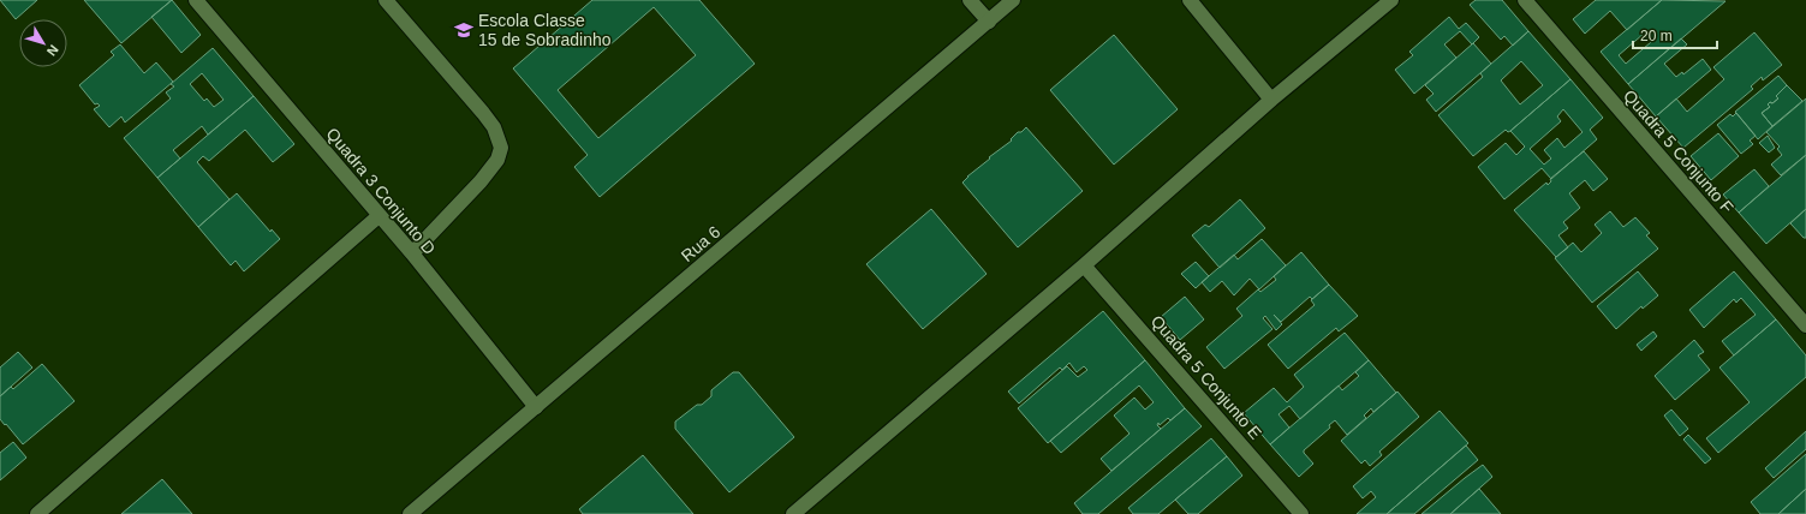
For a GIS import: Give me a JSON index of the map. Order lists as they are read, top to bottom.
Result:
{
  "streets": {
    "street": [
      "Quadra 5 Conjunto F",
      "Quadra 3 Conjunto D",
      "Rua 6",
      "Quadra 5 Conjunto E"
    ]
  },
  "crossings": [
    ["Quadra 3 Conjunto D", "Rua 6"]
  ],
  "places": {
    "school or university": ["Escola Classe 15 de Sobradinho"]
  },
  "scale_bar": "20 m",
  "north": "bottom right"
}
